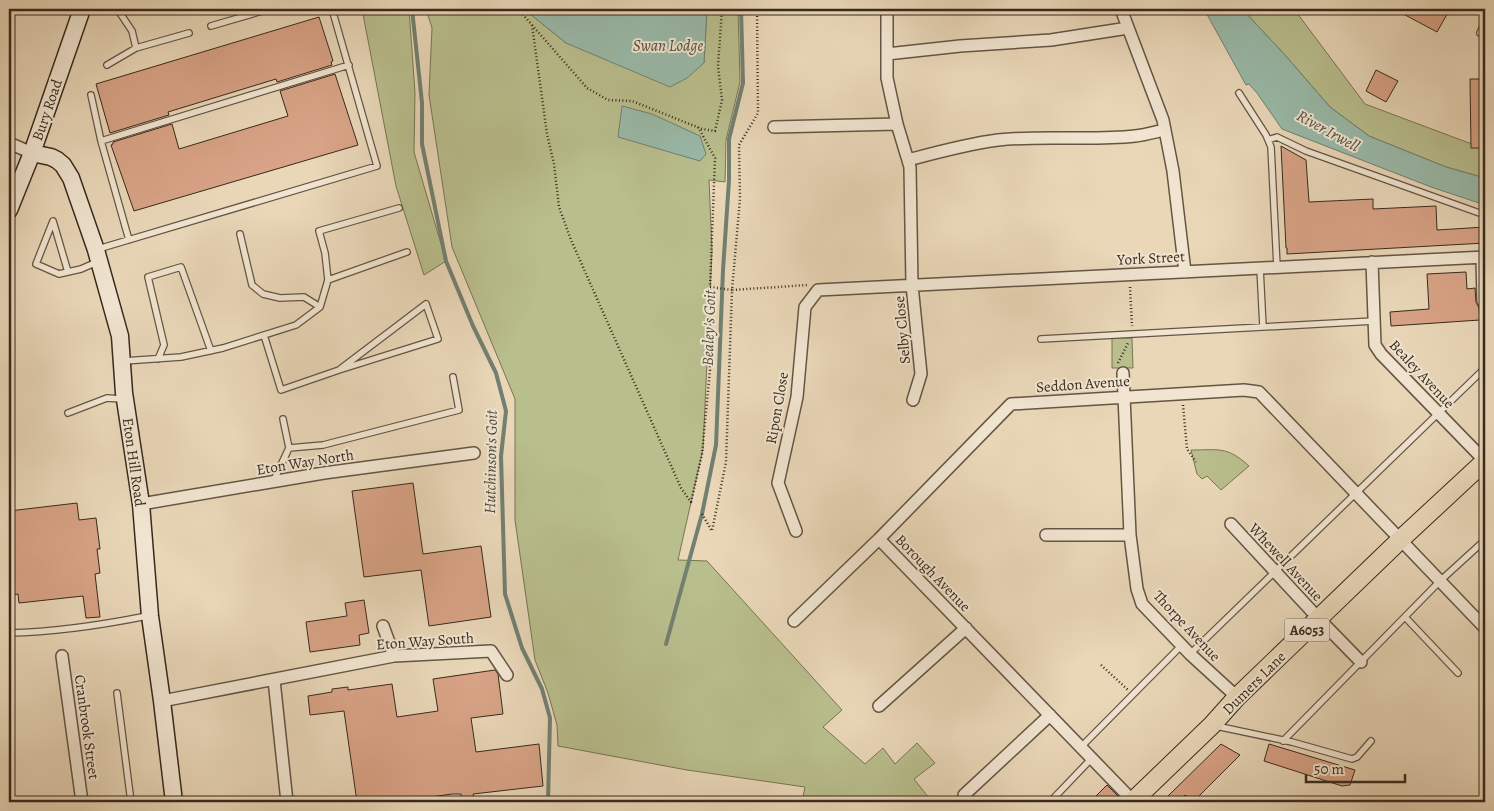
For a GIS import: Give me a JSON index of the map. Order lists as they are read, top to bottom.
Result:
{
  "streets": {
    "main road": ["A6053", "Dumers Lane"],
    "street": [
      "Bury Road",
      "York Street",
      "Selby Close",
      "Bealey Avenue",
      "Seddon Avenue",
      "Ripon Close",
      "Eton Hill Road",
      "Eton Way North",
      "Whewell Avenue",
      "Borough Avenue",
      "Thorpe Avenue",
      "Eton Way South",
      "Cranbrook Street"
    ]
  },
  "crossings": [
    ["Bury Road", "Eton Hill Road"],
    ["York Street", "Selby Close"],
    ["York Street", "Bealey Avenue"],
    ["York Street", "Ripon Close"],
    ["Bealey Avenue", "Dumers Lane"],
    ["Seddon Avenue", "Borough Avenue"],
    ["Seddon Avenue", "Thorpe Avenue"],
    ["Seddon Avenue", "Dumers Lane"],
    ["Eton Hill Road", "Eton Way North"],
    ["Eton Hill Road", "Eton Way South"],
    ["Whewell Avenue", "Dumers Lane"],
    ["Borough Avenue", "Dumers Lane"],
    ["Thorpe Avenue", "Dumers Lane"]
  ],
  "water": [
    "Swan Lodge",
    "River Irwell",
    "Bealey's Goit",
    "Hutchinson's Goit"
  ],
  "scale_bar": "50 m"
}
